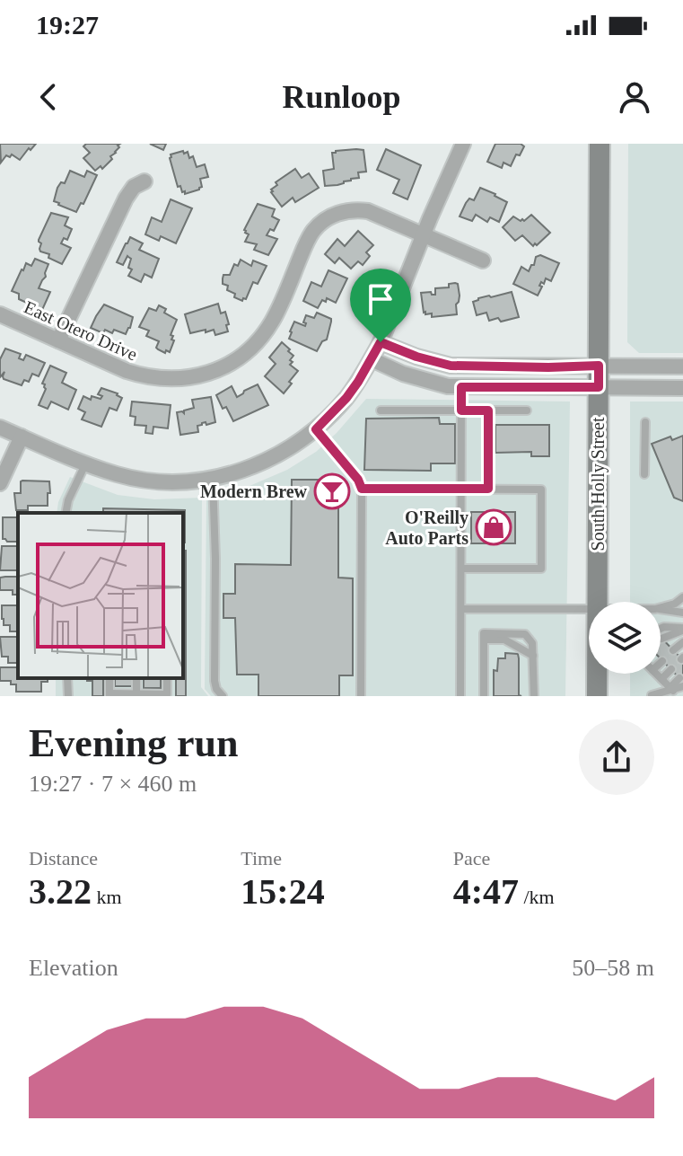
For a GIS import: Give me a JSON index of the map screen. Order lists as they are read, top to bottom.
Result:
{
  "streets": {
    "main road": ["South Holly Street"],
    "street": ["East Otero Drive"]
  },
  "places": {
    "bar": ["Modern Brew"],
    "shop": ["O'Reilly Auto Parts"]
  },
  "page": {
    "status": "19:27",
    "header": "Runloop",
    "heading": ["Evening run", "19:27 · 7 × 460 m"],
    "stats": [
      ["Distance", "3.22 km"],
      ["Time", "15:24"],
      ["Pace", "4:47 /km"]
    ],
    "chart": ["Elevation", "50–58 m"]
  }
}
